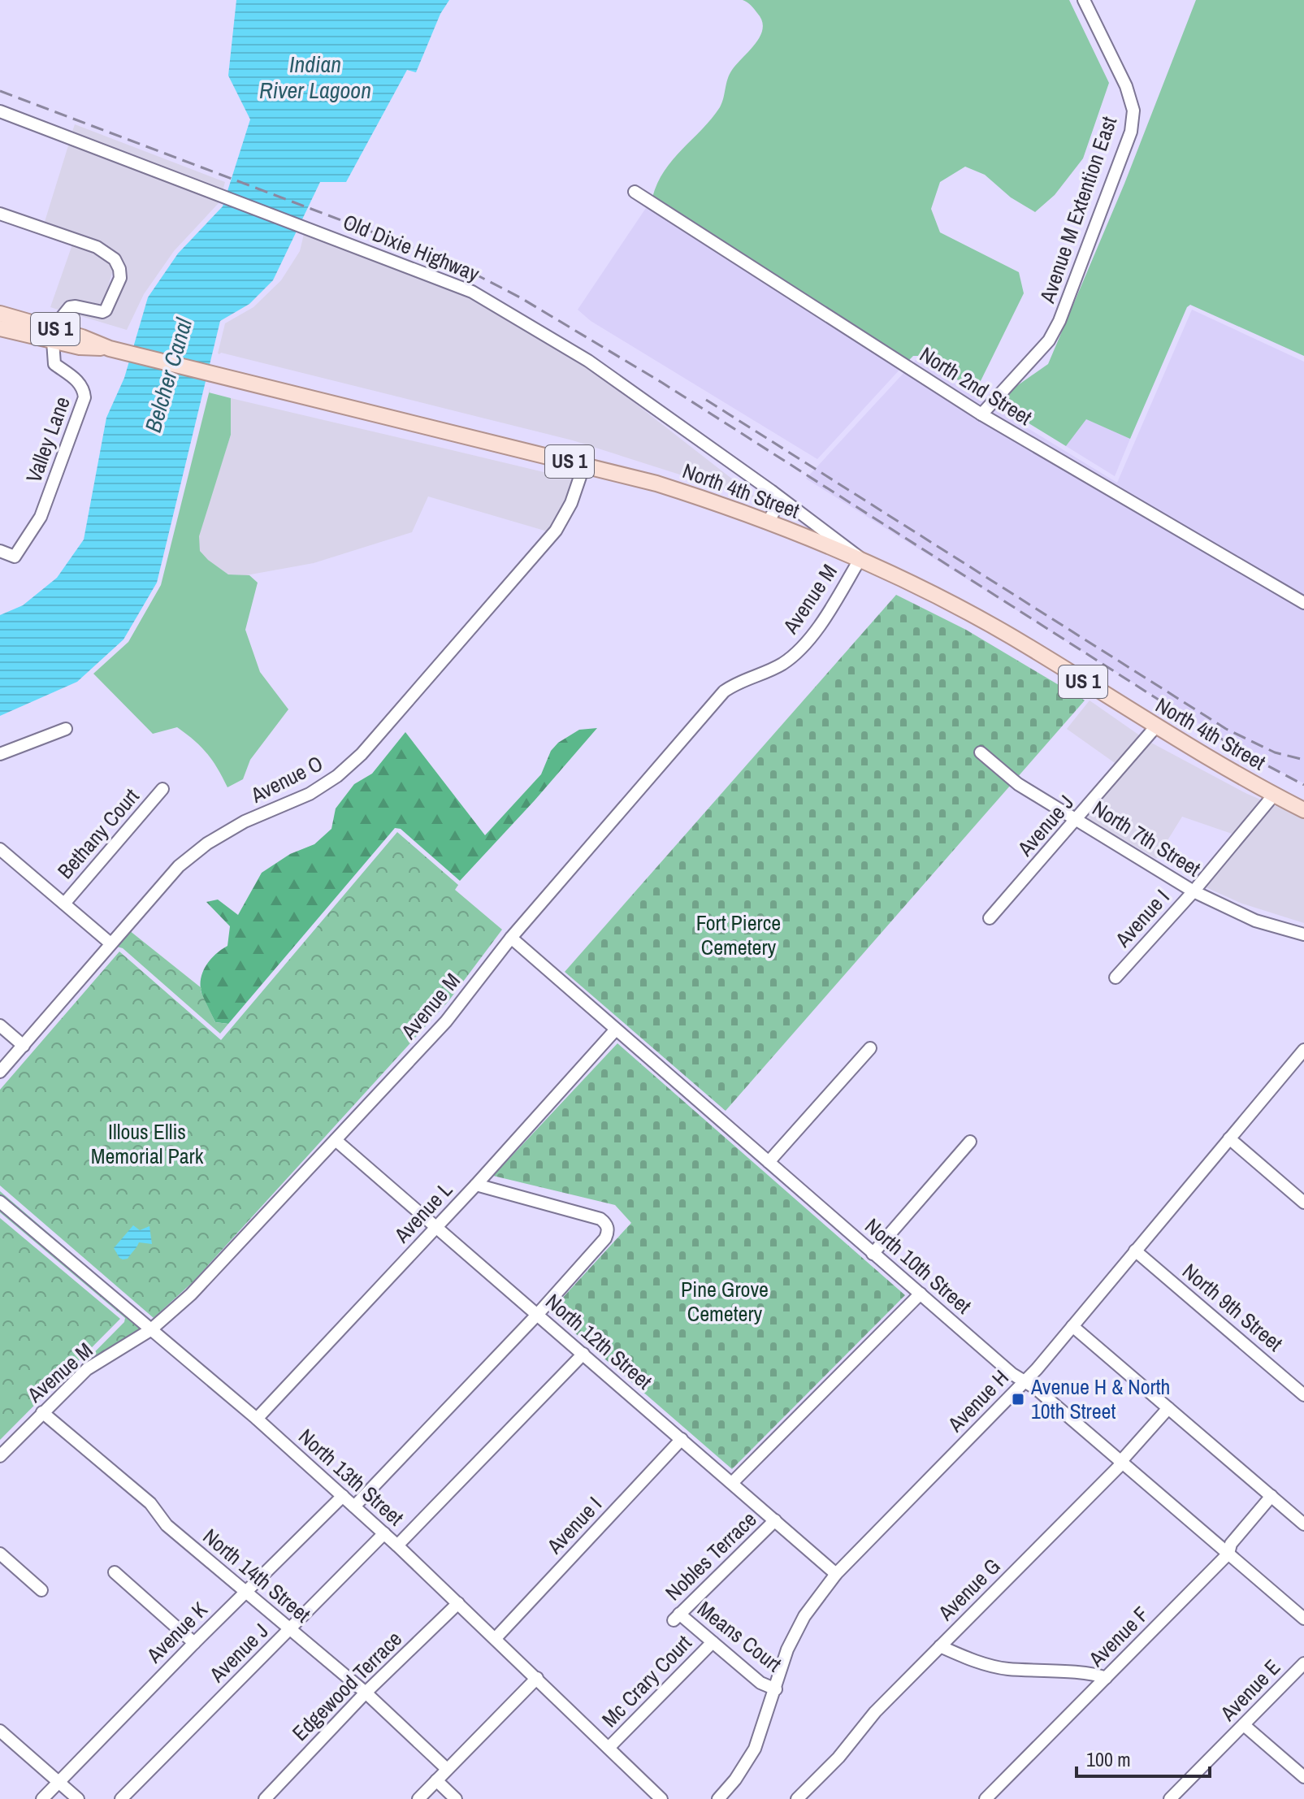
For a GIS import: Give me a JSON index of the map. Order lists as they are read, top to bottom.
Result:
{
  "streets": {
    "main road": ["US 1", "North 4th Street"],
    "street": [
      "Avenue M Extention East",
      "Old Dixie Highway",
      "North 2nd Street",
      "Valley Lane",
      "Avenue M",
      "Avenue O",
      "Avenue J",
      "Bethany Court",
      "North 7th Street",
      "Avenue I",
      "Avenue L",
      "North 10th Street",
      "North 9th Street",
      "North 12th Street",
      "Avenue H",
      "North 13th Street",
      "Nobles Terrace",
      "North 14th Street",
      "Avenue G",
      "Avenue K",
      "Means Court",
      "Avenue F",
      "Mc Crary Court",
      "Edgewood Terrace",
      "Avenue E"
    ]
  },
  "crossings": [
    ["Avenue M Extention East", "North 2nd Street"],
    ["Old Dixie Highway", "North 4th Street"],
    ["Old Dixie Highway", "Avenue M"],
    ["US 1", "Valley Lane"],
    ["US 1", "North 4th Street"],
    ["Valley Lane", "North 4th Street"],
    ["North 4th Street", "Avenue M"],
    ["North 4th Street", "Avenue O"],
    ["North 4th Street", "Avenue J"],
    ["North 4th Street", "Avenue I"],
    ["Avenue M", "North 10th Street"],
    ["Avenue M", "North 12th Street"],
    ["Avenue M", "North 13th Street"],
    ["Avenue M", "North 14th Street"],
    ["Avenue J", "North 7th Street"],
    ["Avenue J", "North 13th Street"],
    ["Avenue J", "North 14th Street"],
    ["North 7th Street", "Avenue I"],
    ["Avenue I", "North 12th Street"],
    ["Avenue I", "North 13th Street"],
    ["Avenue L", "North 10th Street"],
    ["Avenue L", "North 12th Street"],
    ["Avenue L", "North 13th Street"],
    ["North 10th Street", "Avenue H"],
    ["North 10th Street", "Avenue G"],
    ["North 10th Street", "Avenue F"],
    ["North 9th Street", "Avenue H"],
    ["North 12th Street", "Avenue H"],
    ["North 12th Street", "Nobles Terrace"],
    ["Avenue H", "Means Court"],
    ["North 13th Street", "Avenue K"],
    ["North 13th Street", "Mc Crary Court"],
    ["North 13th Street", "Edgewood Terrace"],
    ["Nobles Terrace", "Means Court"],
    ["North 14th Street", "Avenue K"],
    ["North 14th Street", "Edgewood Terrace"],
    ["Means Court", "Mc Crary Court"]
  ],
  "water": ["Indian River Lagoon", "Belcher Canal"],
  "parks": ["Fort Pierce Cemetery", "Illous Ellis Memorial Park", "Pine Grove Cemetery"],
  "places": {
    "transit": ["Avenue H & North 10th Street"]
  },
  "scale_bar": "100 m"
}
